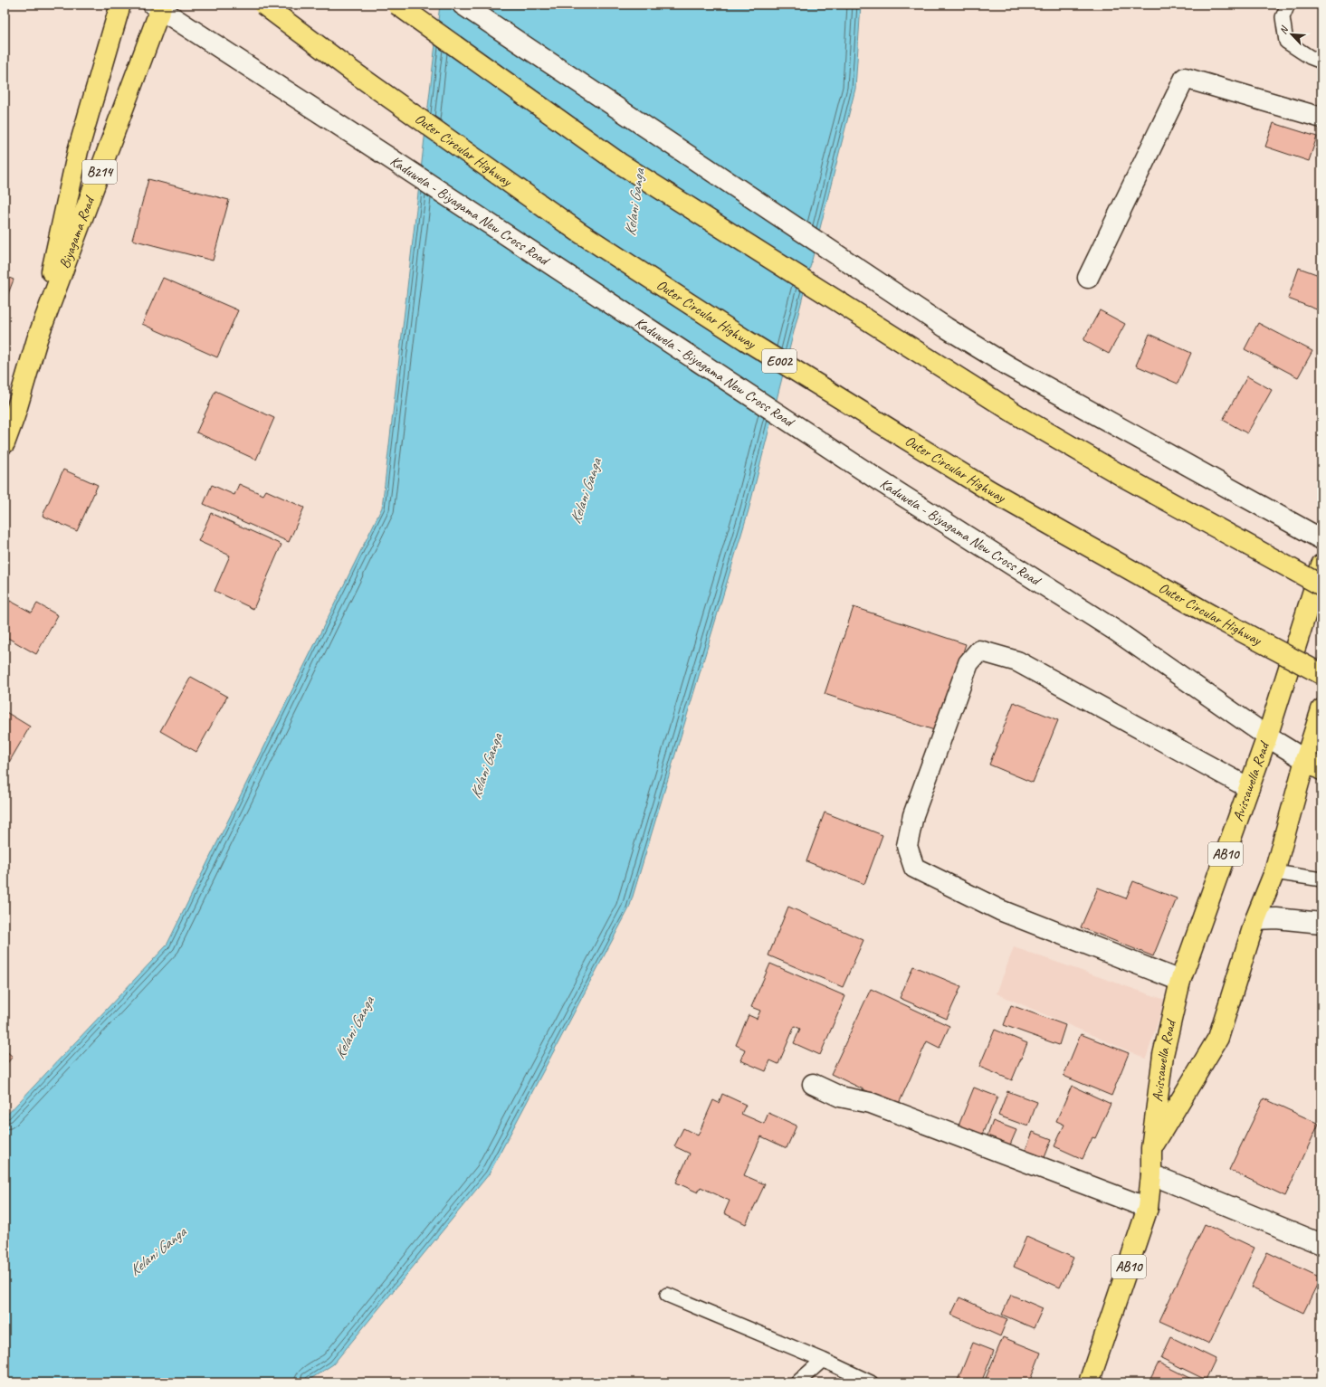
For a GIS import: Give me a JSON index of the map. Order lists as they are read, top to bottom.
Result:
{
  "streets": {
    "main road": [
      "Outer Circular Highway",
      "B214",
      "Biyagama Road",
      "E002",
      "Avissawella Road",
      "AB10"
    ],
    "street": ["Kaduwela - Biyagama New Cross Road"]
  },
  "crossings": [
    ["Kaduwela - Biyagama New Cross Road", "Biyagama Road"],
    ["Kaduwela - Biyagama New Cross Road", "Avissawella Road"]
  ],
  "water": ["Kelani Ganga"],
  "north": "top left"
}
